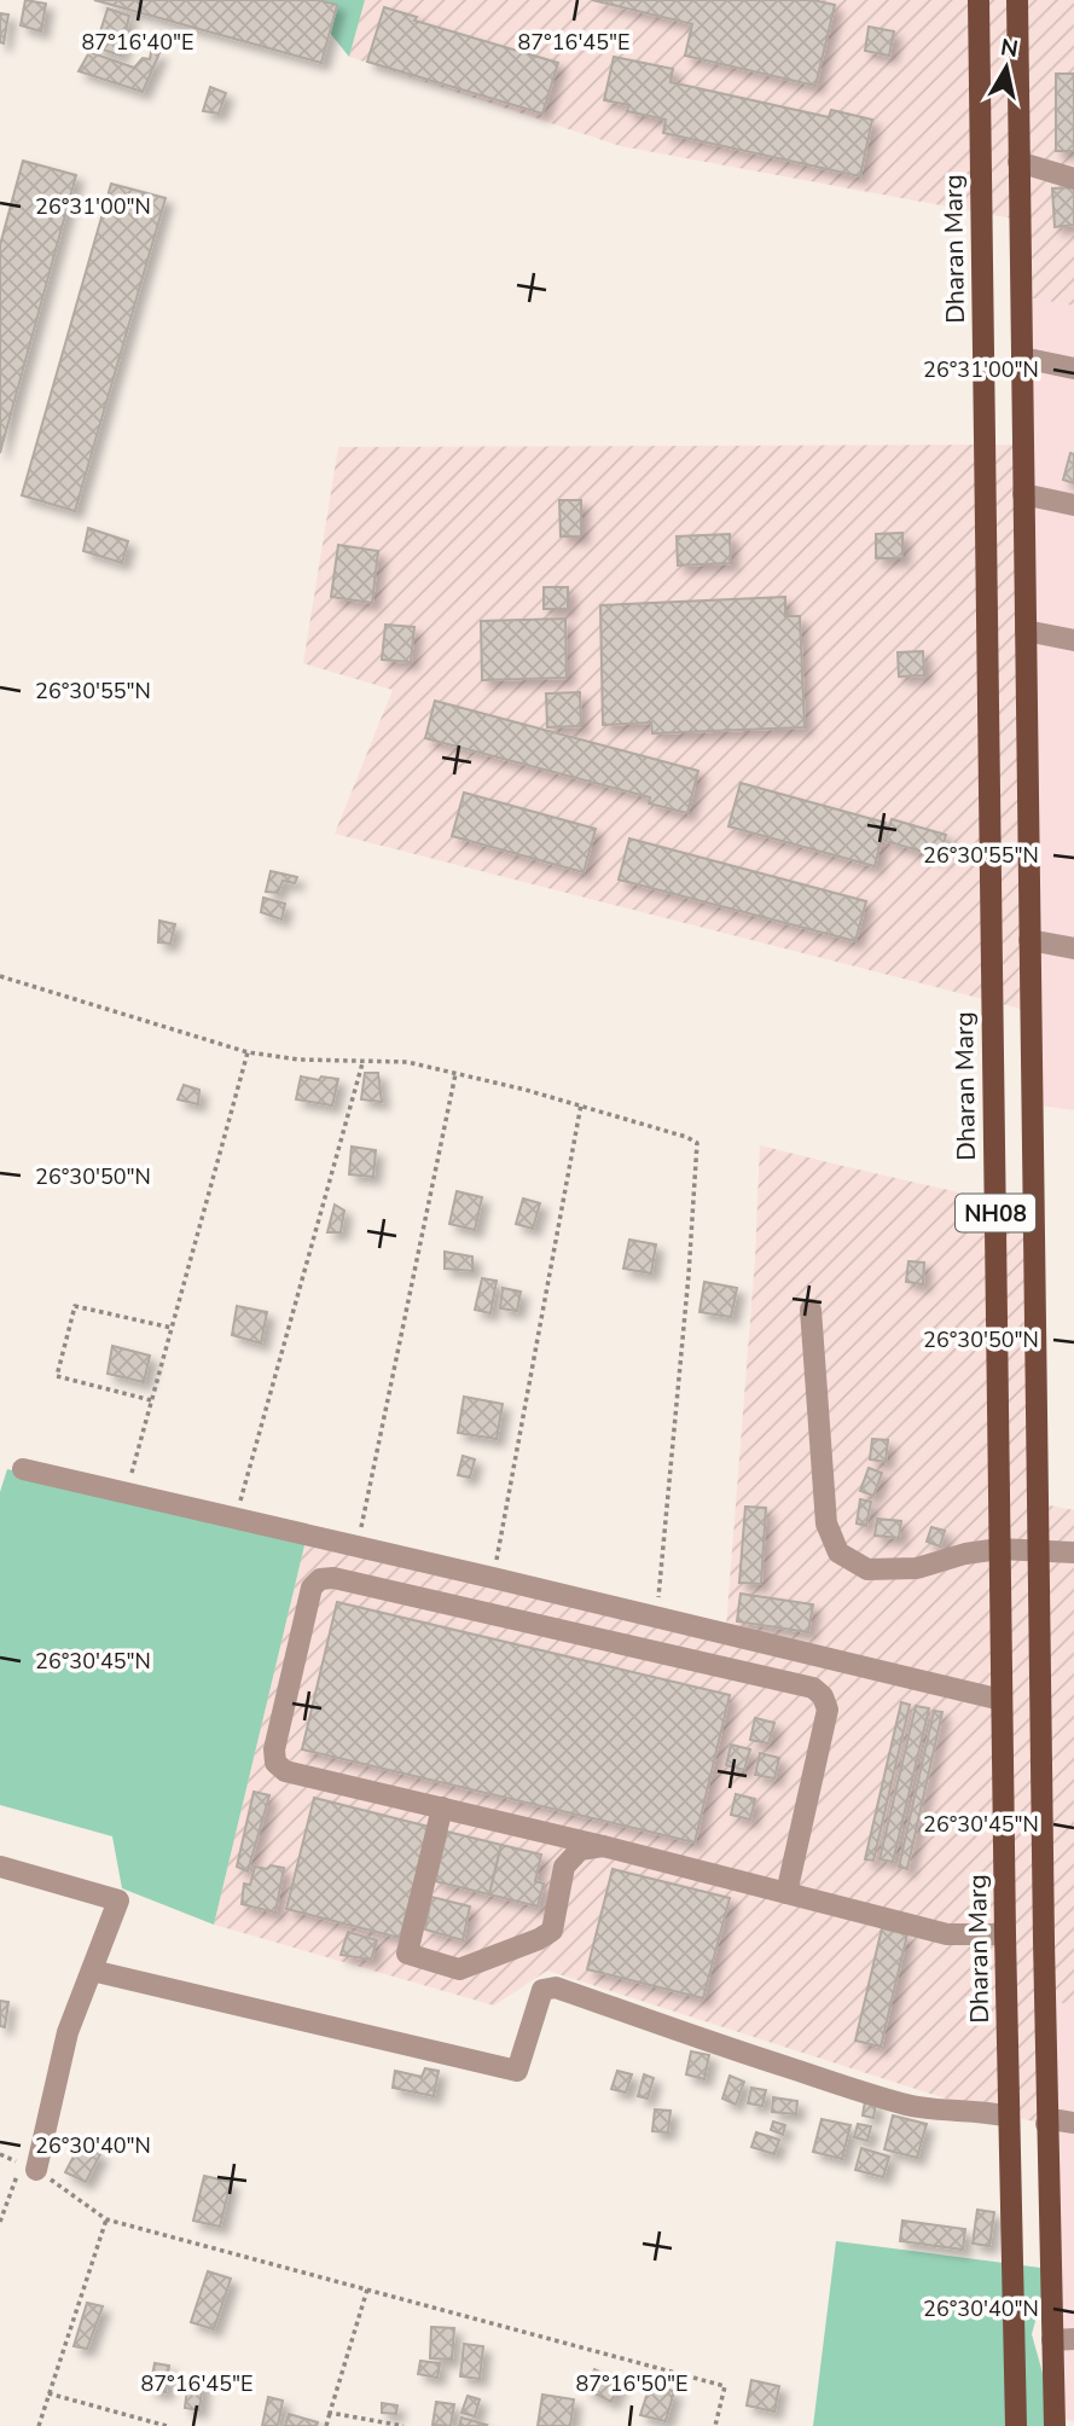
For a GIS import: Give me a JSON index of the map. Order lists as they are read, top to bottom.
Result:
{
  "streets": {
    "main road": ["Dharan Marg", "NH08"]
  },
  "north": "top",
  "coordinates": [
    "87°16'40\"E",
    "87°16'45\"E",
    "26°31'00\"N",
    "26°30'55\"N",
    "26°30'50\"N",
    "26°30'45\"N",
    "26°30'40\"N",
    "87°16'50\"E"
  ]
}
